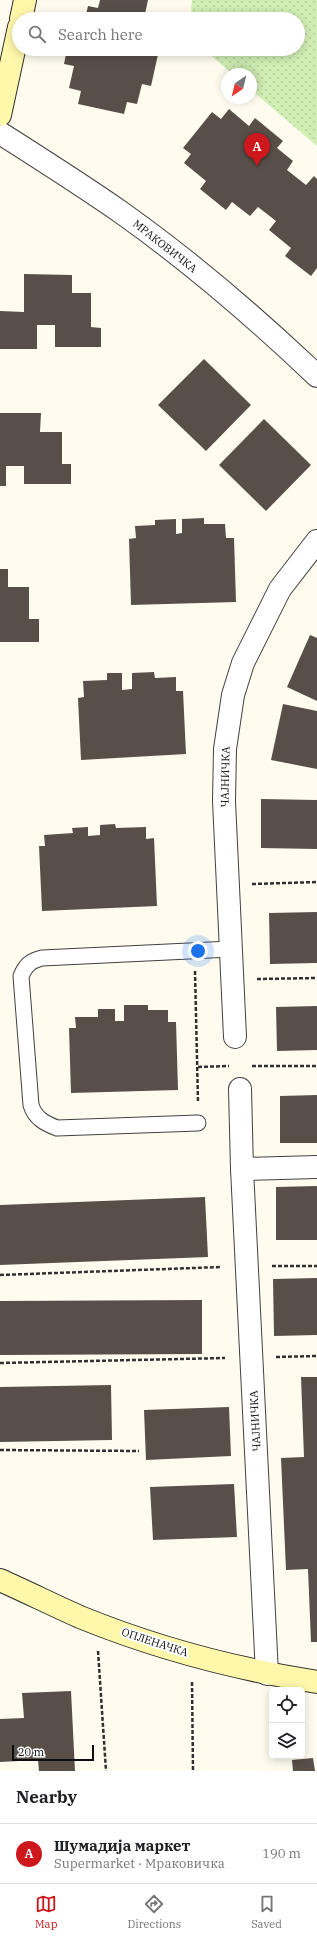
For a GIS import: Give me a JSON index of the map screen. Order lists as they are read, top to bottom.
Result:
{
  "streets": {
    "street": ["МРАКОВИЧКА", "ЧАЈНИЧКА", "ОПЛЕНАЧКА"]
  },
  "crossings": [
    ["ЧАЈНИЧКА", "ОПЛЕНАЧКА"]
  ],
  "scale_bar": "20 m",
  "north": "bottom left",
  "page": {
    "search": "Search here",
    "pins": "A",
    "scale": "20 m",
    "heading": "Nearby",
    "list": [
      {
        "mark": "A",
        "name": "Шумадија маркет",
        "note": "Supermarket · Мраковичка",
        "value": "190 m"
      }
    ],
    "nav": ["Map", "Directions", "Saved"]
  }
}
